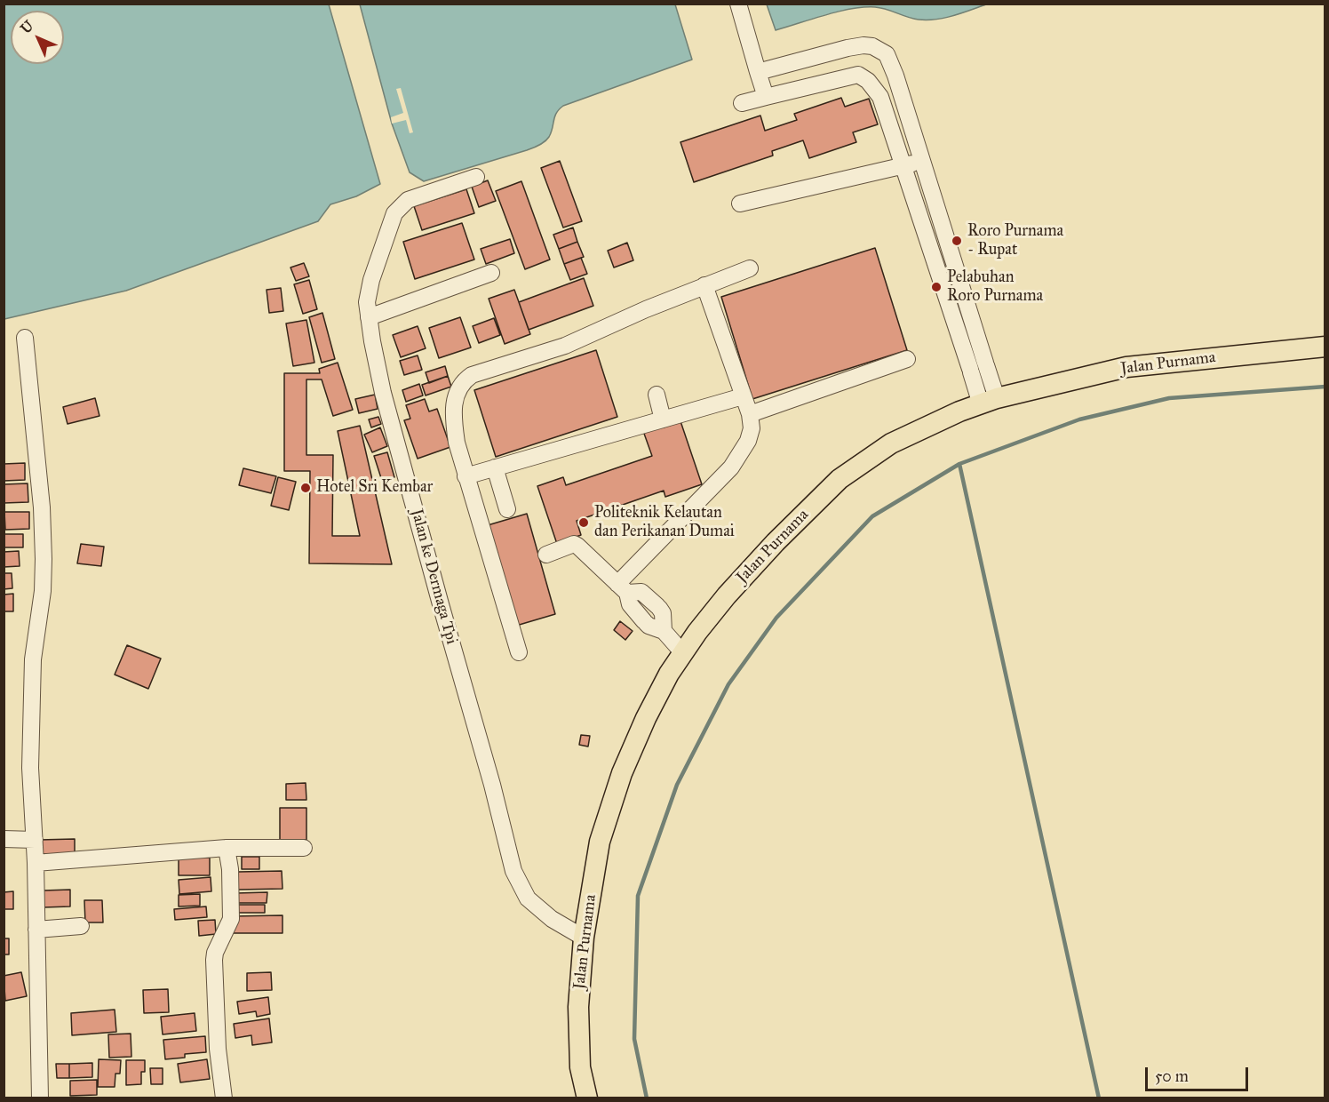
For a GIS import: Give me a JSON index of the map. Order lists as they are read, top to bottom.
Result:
{
  "streets": {
    "main road": ["Jalan Purnama"],
    "street": ["Jalan ke Dermaga Tpi"]
  },
  "crossings": [
    ["Jalan Purnama", "Jalan ke Dermaga Tpi"]
  ],
  "places": [
    "Roro Purnama - Rupat",
    "Pelabuhan Roro Purnama",
    "Hotel Sri Kembar",
    "Politeknik Kelautan dan Perikanan Dumai"
  ],
  "scale_bar": "50 m",
  "north": "top left"
}
